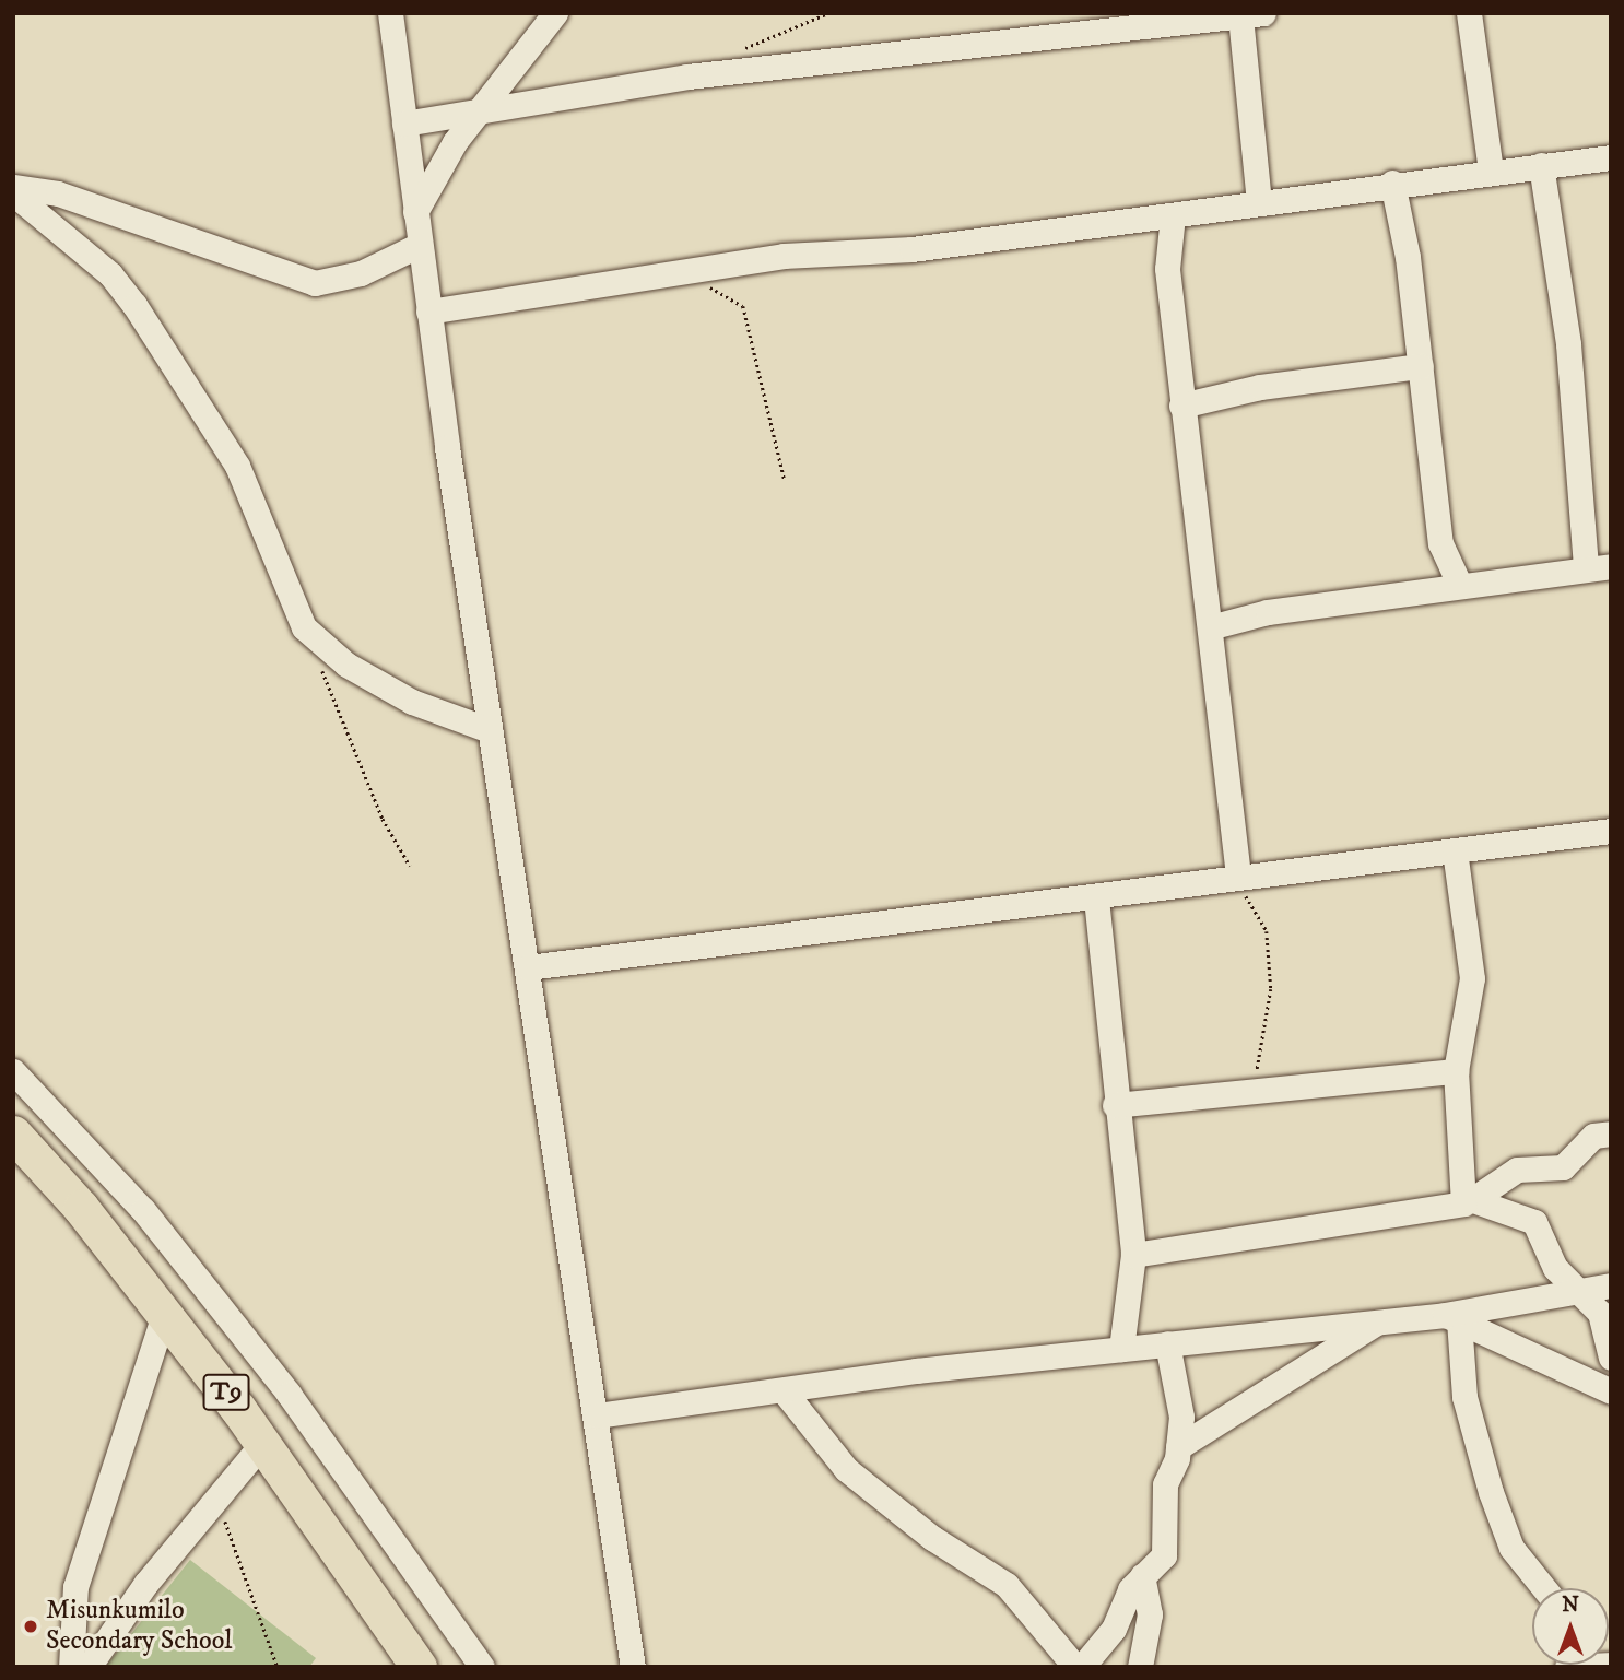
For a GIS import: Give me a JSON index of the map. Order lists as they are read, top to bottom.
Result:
{
  "streets": {
    "highway": ["T9"]
  },
  "places": ["Misunkumilo Secondary School"],
  "north": "top"
}
